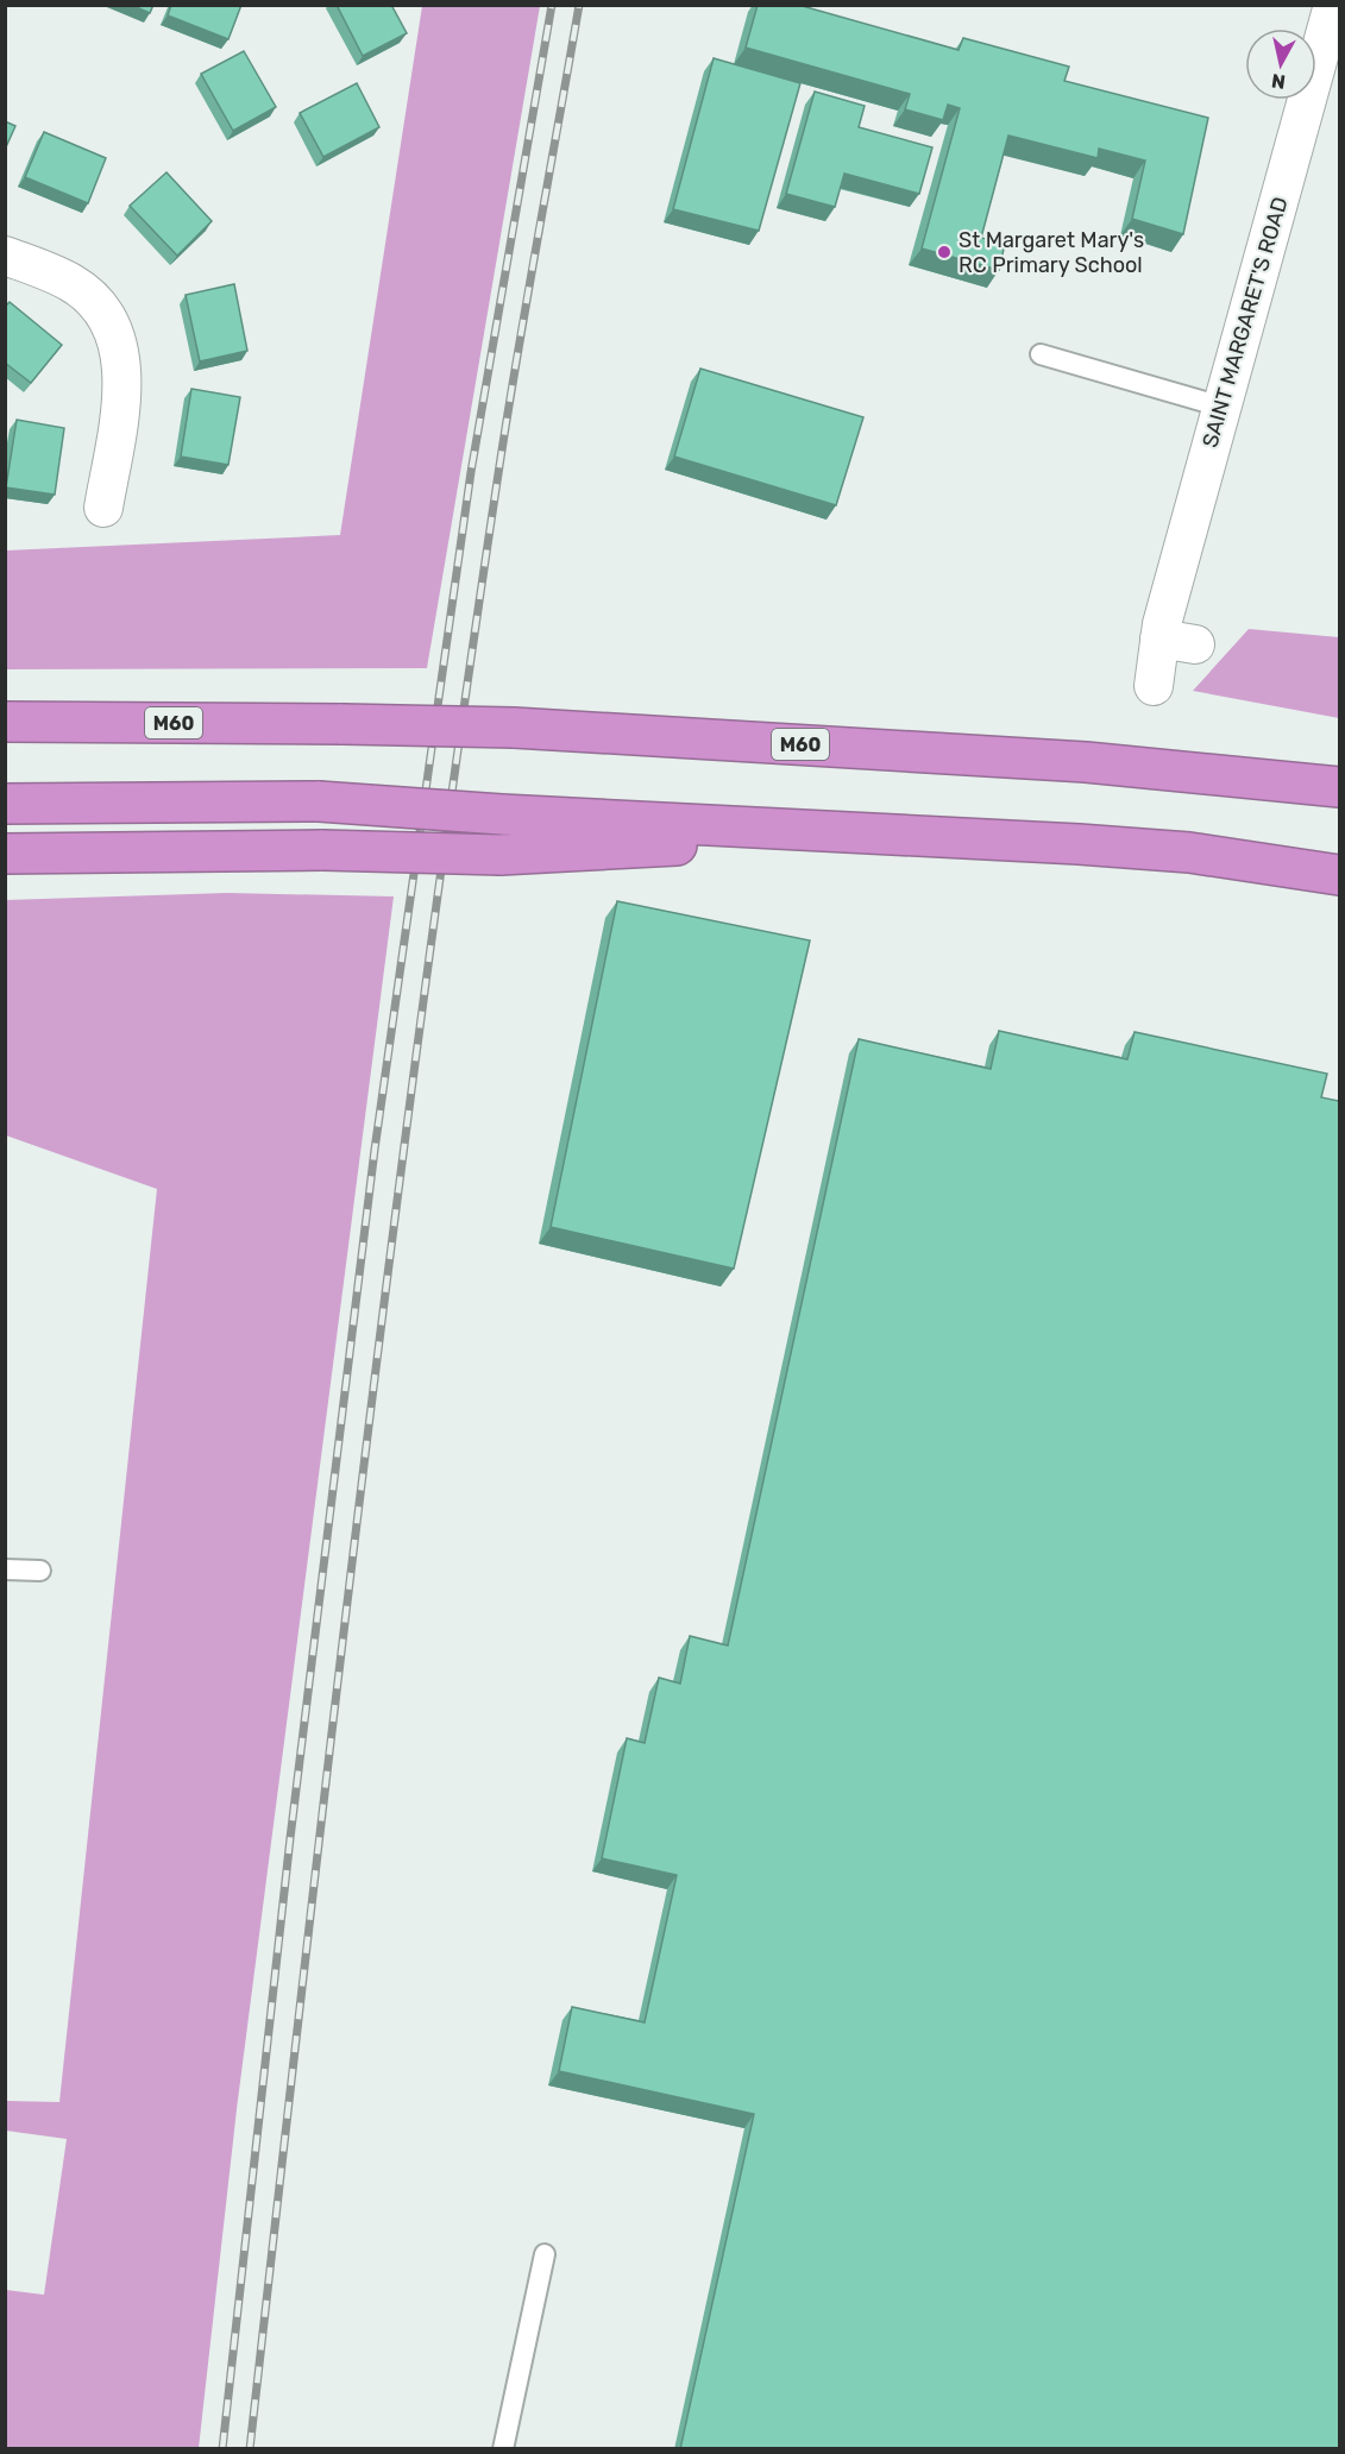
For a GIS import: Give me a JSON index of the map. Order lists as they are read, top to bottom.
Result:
{
  "streets": {
    "highway": ["M60"],
    "street": ["SAINT MARGARET'S ROAD"]
  },
  "places": ["St Margaret Mary's RC Primary School"],
  "north": "bottom"
}
